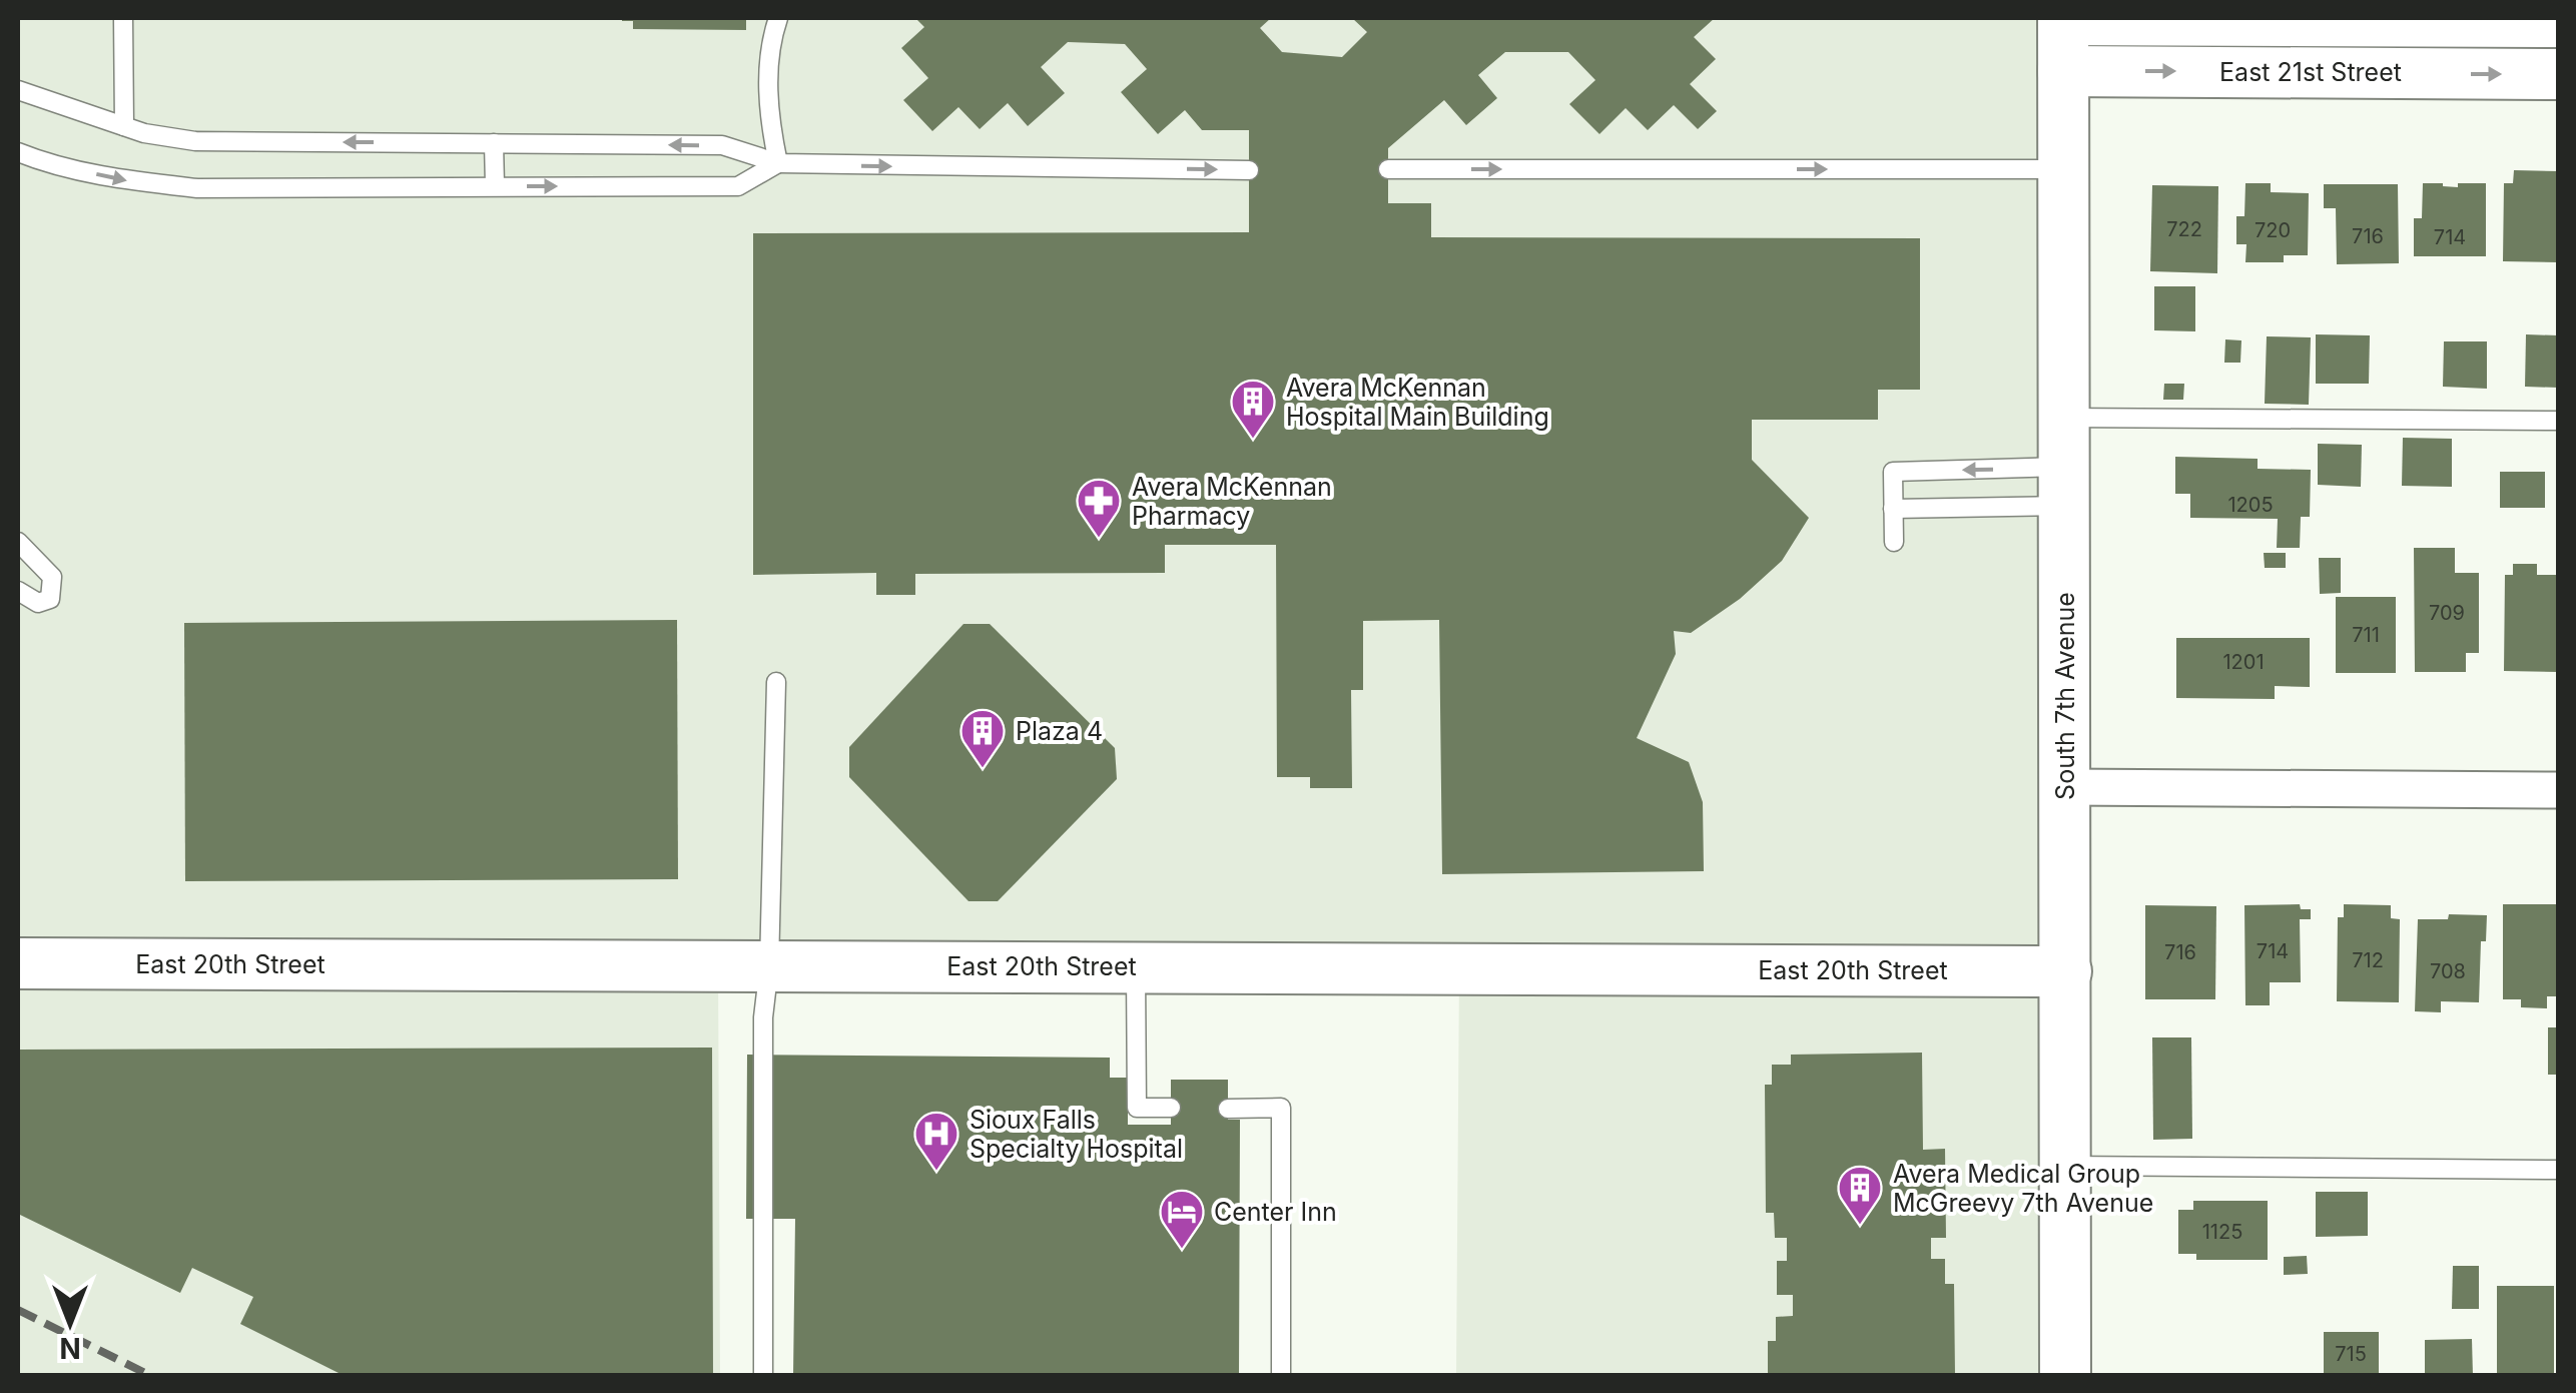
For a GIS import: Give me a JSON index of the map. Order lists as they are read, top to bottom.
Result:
{
  "streets": {
    "street": ["East 21st Street", "South 7th Avenue", "East 20th Street"]
  },
  "crossings": [
    ["East 21st Street", "South 7th Avenue"],
    ["South 7th Avenue", "East 20th Street"]
  ],
  "places": {
    "building": ["Avera McKennan Hospital Main Building", "Plaza 4", "Avera Medical Group McGreevy 7th Avenue"],
    "pharmacy": ["Avera McKennan Pharmacy"],
    "hospital": ["Sioux Falls Specialty Hospital"],
    "hotel": ["Center Inn"]
  },
  "house_numbers": [
    "722",
    "720",
    "716",
    "714",
    "1205",
    "709",
    "711",
    "1201",
    "714",
    "716",
    "712",
    "708",
    "1125",
    "715"
  ],
  "north": "bottom"
}
